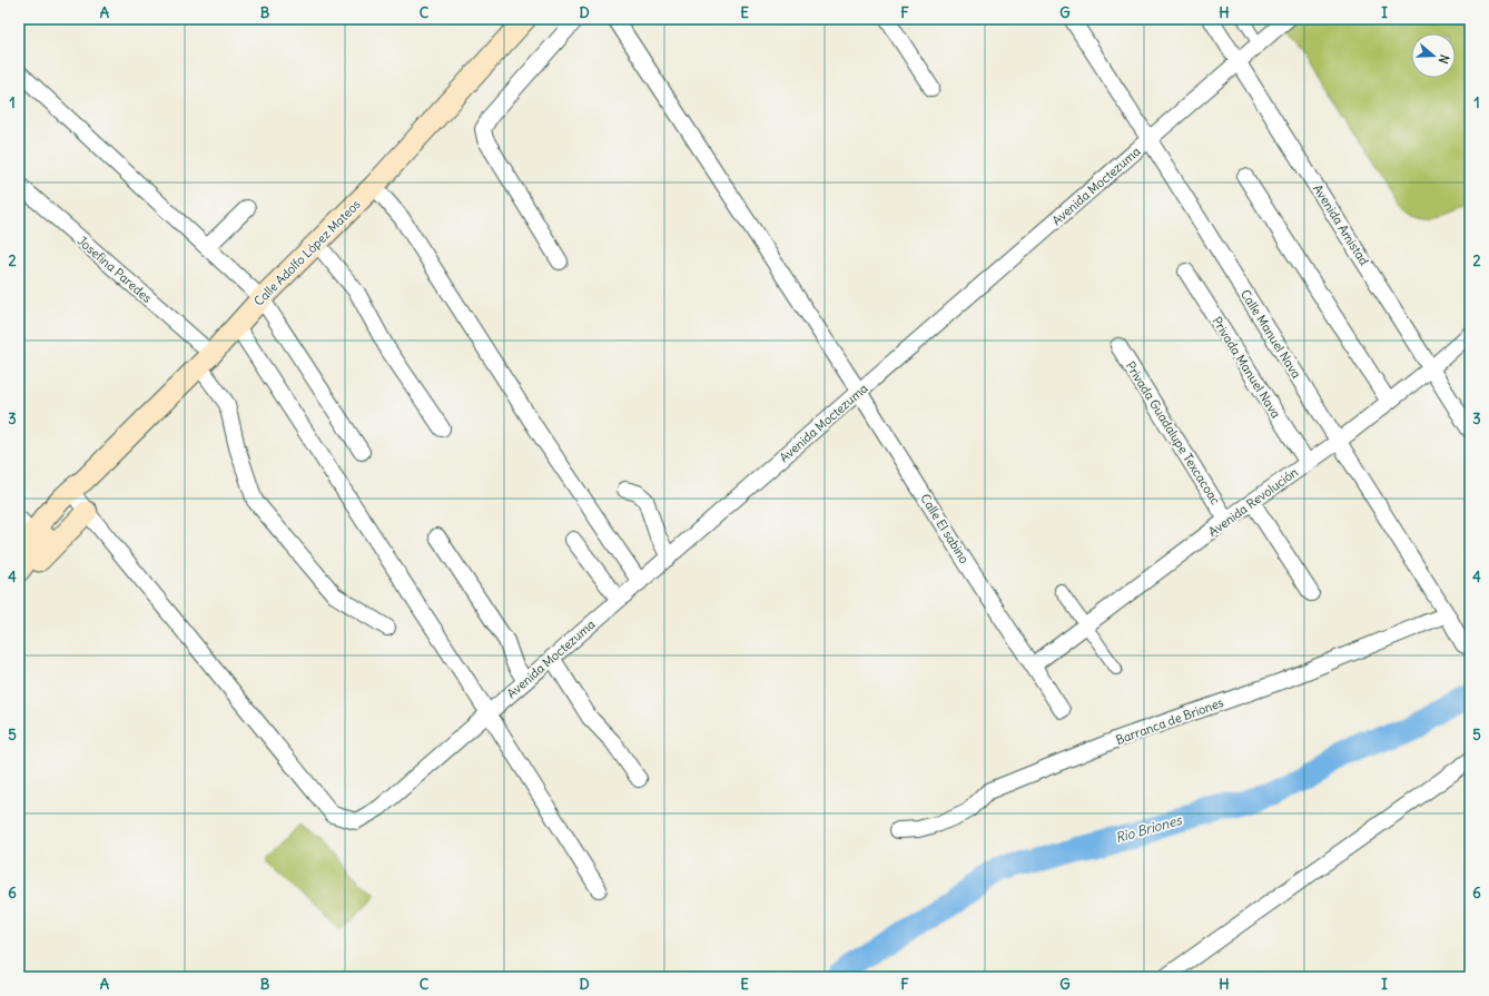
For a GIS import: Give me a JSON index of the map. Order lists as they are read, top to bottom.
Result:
{
  "streets": {
    "main road": ["Calle Adolfo López Mateos"],
    "street": [
      "Avenida Moctezuma",
      "Avenida Amistad",
      "Josefina Paredes",
      "Calle Manuel Nava",
      "Privada Manuel Nava",
      "Privada Guadalupe Texcacoac",
      "Avenida Revolución",
      "Calle El sabino",
      "Barranca de Briones"
    ]
  },
  "crossings": [
    ["Avenida Moctezuma", "Avenida Amistad"],
    ["Avenida Moctezuma", "Calle Adolfo López Mateos"],
    ["Avenida Moctezuma", "Calle Manuel Nava"],
    ["Avenida Moctezuma", "Calle El sabino"],
    ["Avenida Amistad", "Avenida Revolución"],
    ["Calle Adolfo López Mateos", "Josefina Paredes"],
    ["Calle Manuel Nava", "Avenida Revolución"],
    ["Calle Manuel Nava", "Barranca de Briones"],
    ["Privada Manuel Nava", "Avenida Revolución"],
    ["Privada Guadalupe Texcacoac", "Avenida Revolución"],
    ["Avenida Revolución", "Calle El sabino"]
  ],
  "water": ["Rio Briones"],
  "north": "right",
  "grid": {
    "columns": [
      "A",
      "B",
      "C",
      "D",
      "E",
      "F",
      "G",
      "H",
      "I"
    ],
    "rows": [
      "1",
      "2",
      "3",
      "4",
      "5",
      "6"
    ]
  }
}
